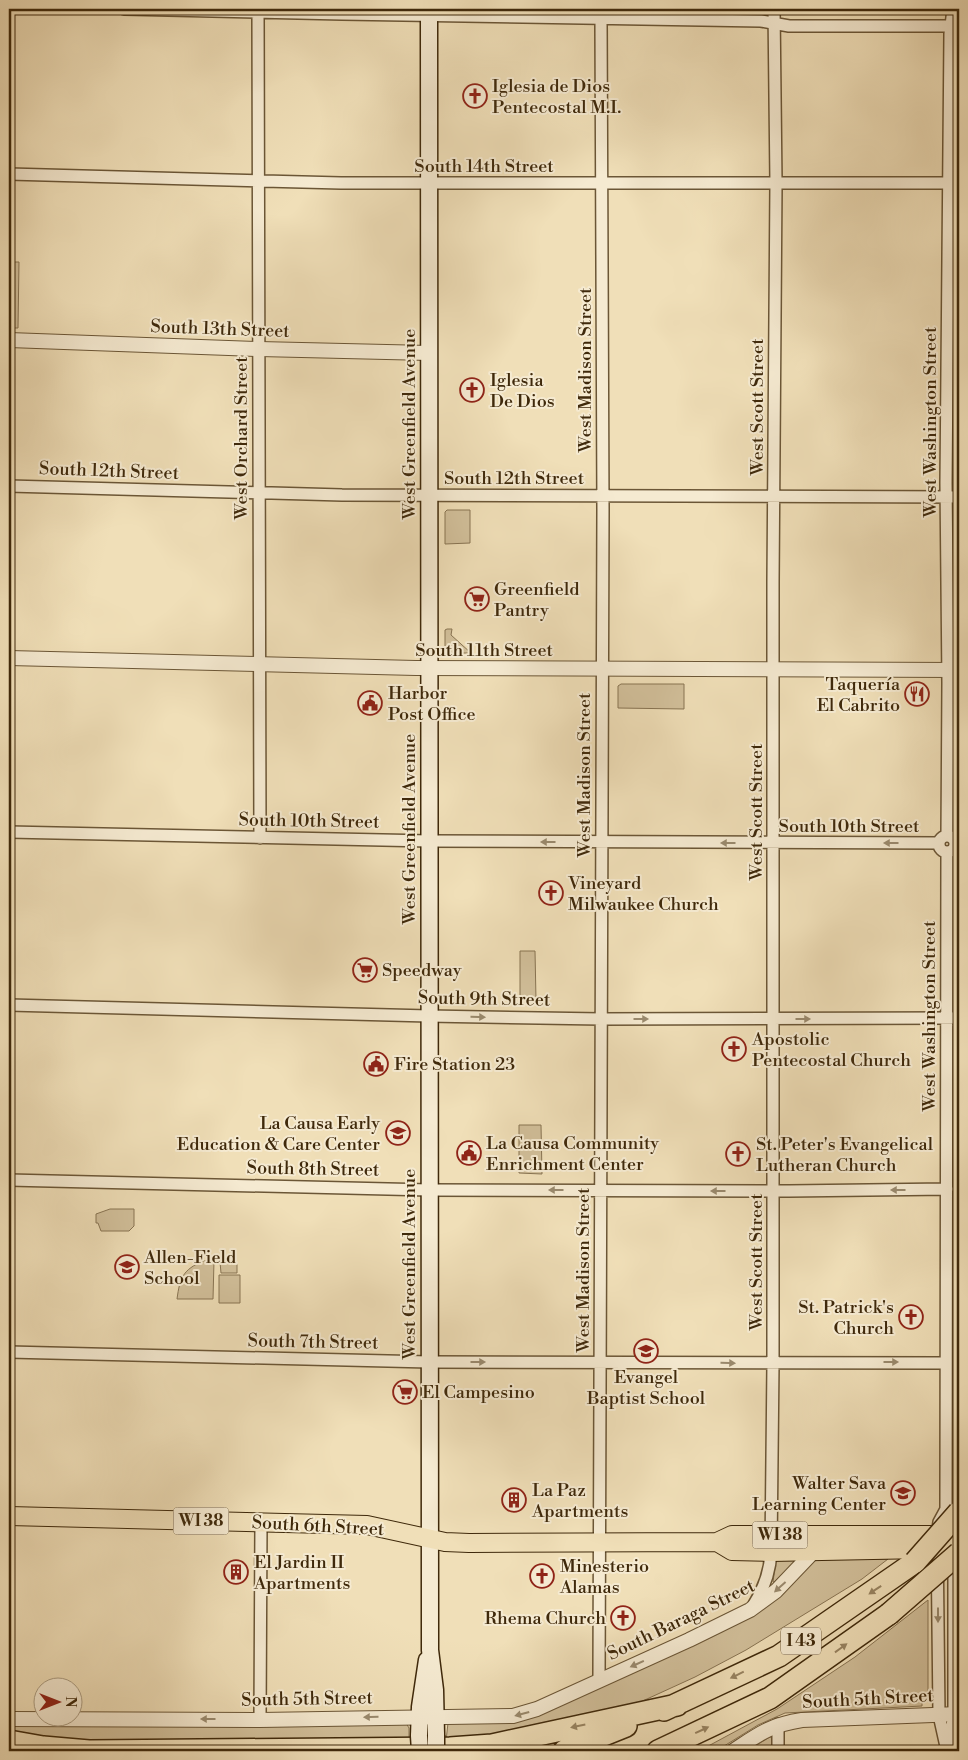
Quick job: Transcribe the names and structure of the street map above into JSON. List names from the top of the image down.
{
  "streets": {
    "highway": ["I 43"],
    "main road": ["West Greenfield Avenue", "WI 38", "South 6th Street"],
    "street": [
      "South 14th Street",
      "South 13th Street",
      "West Madison Street",
      "West Scott Street",
      "West Washington Street",
      "West Orchard Street",
      "South 12th Street",
      "South 11th Street",
      "South 10th Street",
      "South 9th Street",
      "South 8th Street",
      "South 7th Street",
      "South Baraga Street",
      "South 5th Street"
    ]
  },
  "crossings": [
    ["South 14th Street", "West Madison Street"],
    ["South 14th Street", "West Scott Street"],
    ["South 14th Street", "West Washington Street"],
    ["South 14th Street", "West Greenfield Avenue"],
    ["South 14th Street", "West Orchard Street"],
    ["South 13th Street", "West Greenfield Avenue"],
    ["South 13th Street", "West Orchard Street"],
    ["West Madison Street", "South 12th Street"],
    ["West Madison Street", "South 11th Street"],
    ["West Madison Street", "South 10th Street"],
    ["West Madison Street", "South 9th Street"],
    ["West Madison Street", "South 8th Street"],
    ["West Madison Street", "South 7th Street"],
    ["West Madison Street", "South 6th Street"],
    ["West Madison Street", "South Baraga Street"],
    ["West Madison Street", "South 5th Street"],
    ["West Scott Street", "South 12th Street"],
    ["West Scott Street", "South 11th Street"],
    ["West Scott Street", "South 10th Street"],
    ["West Scott Street", "South 9th Street"],
    ["West Scott Street", "South 8th Street"],
    ["West Scott Street", "South 7th Street"],
    ["West Scott Street", "South 6th Street"],
    ["West Scott Street", "South Baraga Street"],
    ["West Washington Street", "South 12th Street"],
    ["West Washington Street", "South 11th Street"],
    ["West Washington Street", "South 10th Street"],
    ["West Washington Street", "South 9th Street"],
    ["West Washington Street", "South 8th Street"],
    ["West Washington Street", "South 7th Street"],
    ["West Washington Street", "South 6th Street"],
    ["West Washington Street", "I 43"],
    ["West Washington Street", "South 5th Street"],
    ["West Greenfield Avenue", "South 12th Street"],
    ["West Greenfield Avenue", "South 11th Street"],
    ["West Greenfield Avenue", "South 10th Street"],
    ["West Greenfield Avenue", "South 9th Street"],
    ["West Greenfield Avenue", "South 8th Street"],
    ["West Greenfield Avenue", "South 7th Street"],
    ["West Greenfield Avenue", "South 6th Street"],
    ["West Greenfield Avenue", "South 5th Street"],
    ["West Orchard Street", "South 12th Street"],
    ["West Orchard Street", "South 11th Street"],
    ["West Orchard Street", "South 10th Street"],
    ["South 6th Street", "South Baraga Street"],
    ["South 6th Street", "I 43"],
    ["South Baraga Street", "South 5th Street"]
  ],
  "one_way": [
    "South 10th Street",
    "South 9th Street",
    "South 8th Street",
    "South 7th Street",
    "South Baraga Street",
    "South 5th Street"
  ],
  "places": {
    "church": [
      "Iglesia de Dios Pentecostal M.I.",
      "Iglesia De Dios",
      "Vineyard Milwaukee Church",
      "Apostolic Pentecostal Church",
      "St. Peter's Evangelical Lutheran Church",
      "St. Patrick's Church",
      "Minesterio Alamas",
      "Rhema Church"
    ],
    "supermarket": ["Greenfield Pantry", "Speedway", "El Campesino"],
    "restaurant": ["Taquería El Cabrito"],
    "public building": ["Harbor Post Office", "Fire Station 23", "La Causa Community Enrichment Center"],
    "school or university": [
      "La Causa Early Education & Care Center",
      "Allen-Field School",
      "Evangel Baptist School",
      "Walter Sava Learning Center"
    ],
    "building": ["La Paz Apartments", "El Jardin II Apartments"]
  },
  "north": "right"
}
